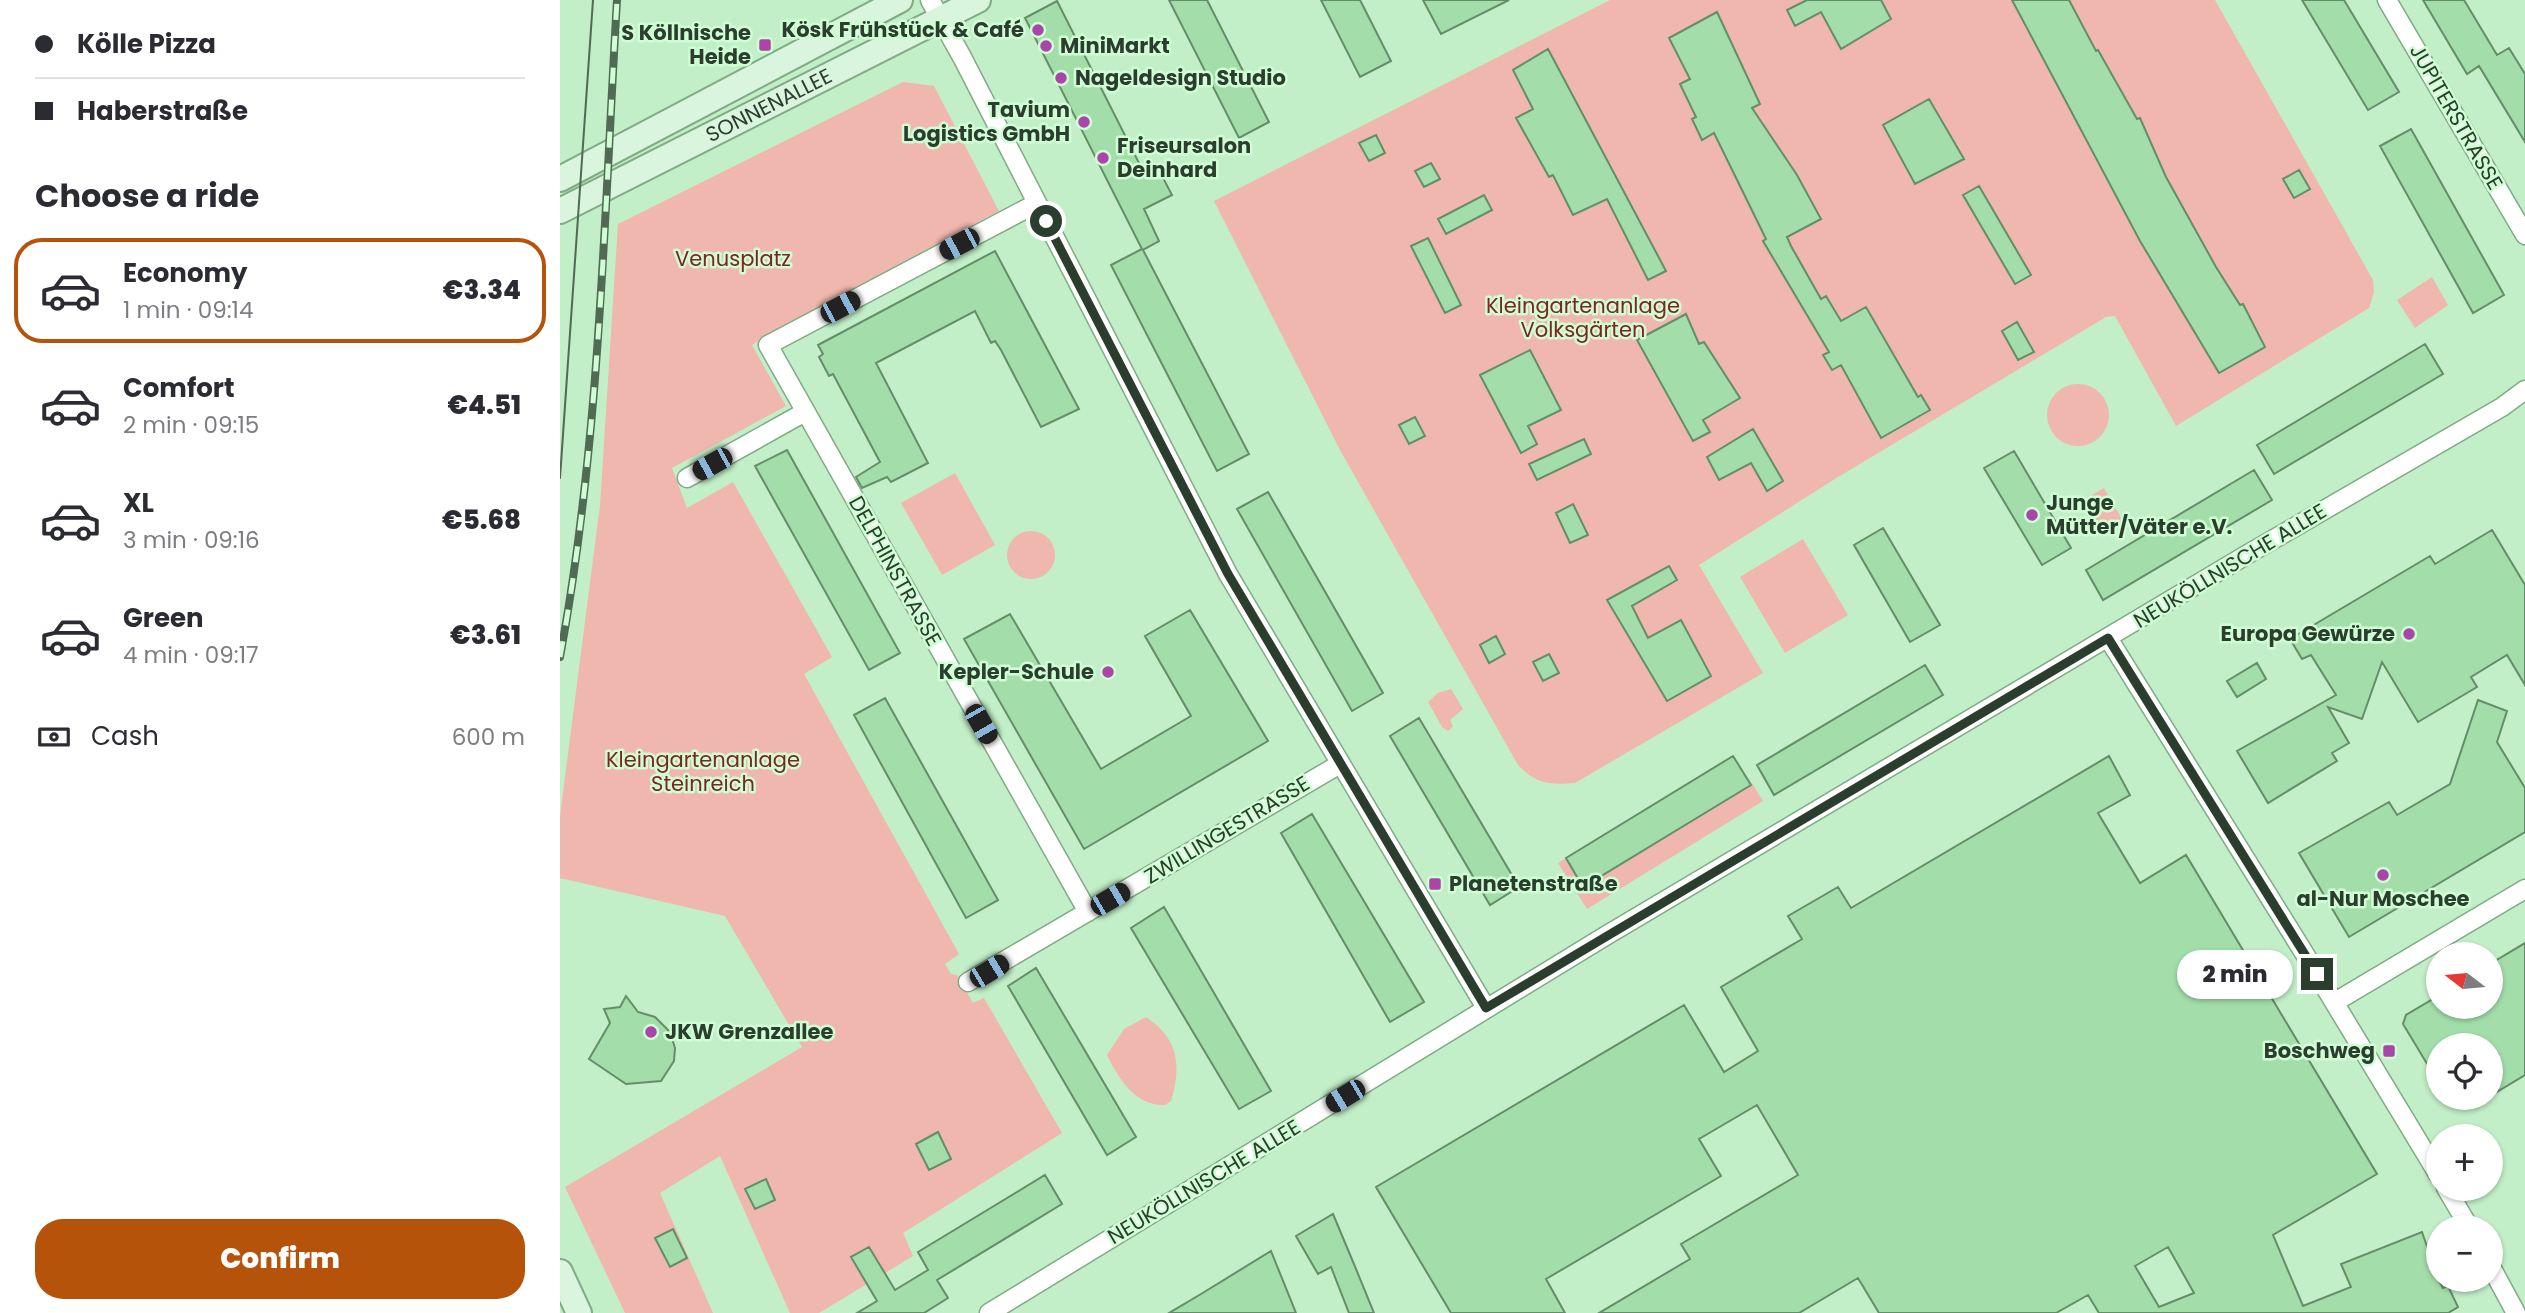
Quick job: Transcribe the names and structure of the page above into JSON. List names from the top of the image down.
{
  "streets": {
    "main road": ["SONNENALLEE"],
    "street": [
      "JUPITERSTRASSE",
      "NEUKÖLLNISCHE ALLEE",
      "DELPHINSTRASSE",
      "ZWILLINGESTRASSE"
    ]
  },
  "crossings": [
    ["DELPHINSTRASSE", "ZWILLINGESTRASSE"]
  ],
  "parks": ["Venusplatz", "Kleingartenanlage Volksgärten", "Kleingartenanlage Steinreich"],
  "places": {
    "other": [
      "Kösk Frühstück & Café",
      "MiniMarkt",
      "Nageldesign Studio",
      "Tavium Logistics GmbH",
      "Friseursalon Deinhard",
      "Junge Mütter/Väter e.V.",
      "Europa Gewürze",
      "Kepler-Schule",
      "al-Nur Moschee",
      "JKW Grenzallee"
    ],
    "transit": ["S Köllnische Heide", "Planetenstraße", "Boschweg"]
  },
  "north": "left",
  "page": {
    "banner": ["Kölle Pizza", "Haberstraße"],
    "heading": "Choose a ride",
    "list": [
      {
        "name": "Economy",
        "note": "1 min · 09:14",
        "value": "€3.34"
      },
      {
        "name": "Comfort",
        "note": "2 min · 09:15",
        "value": "€4.51"
      },
      {
        "name": "XL",
        "note": "3 min · 09:16",
        "value": "€5.68"
      },
      {
        "name": "Green",
        "note": "4 min · 09:17",
        "value": "€3.61"
      }
    ],
    "pay": ["Cash", "600 m"],
    "map_buttons": ["+", "−"],
    "bubble": "2 min",
    "buttons": "Confirm"
  }
}
